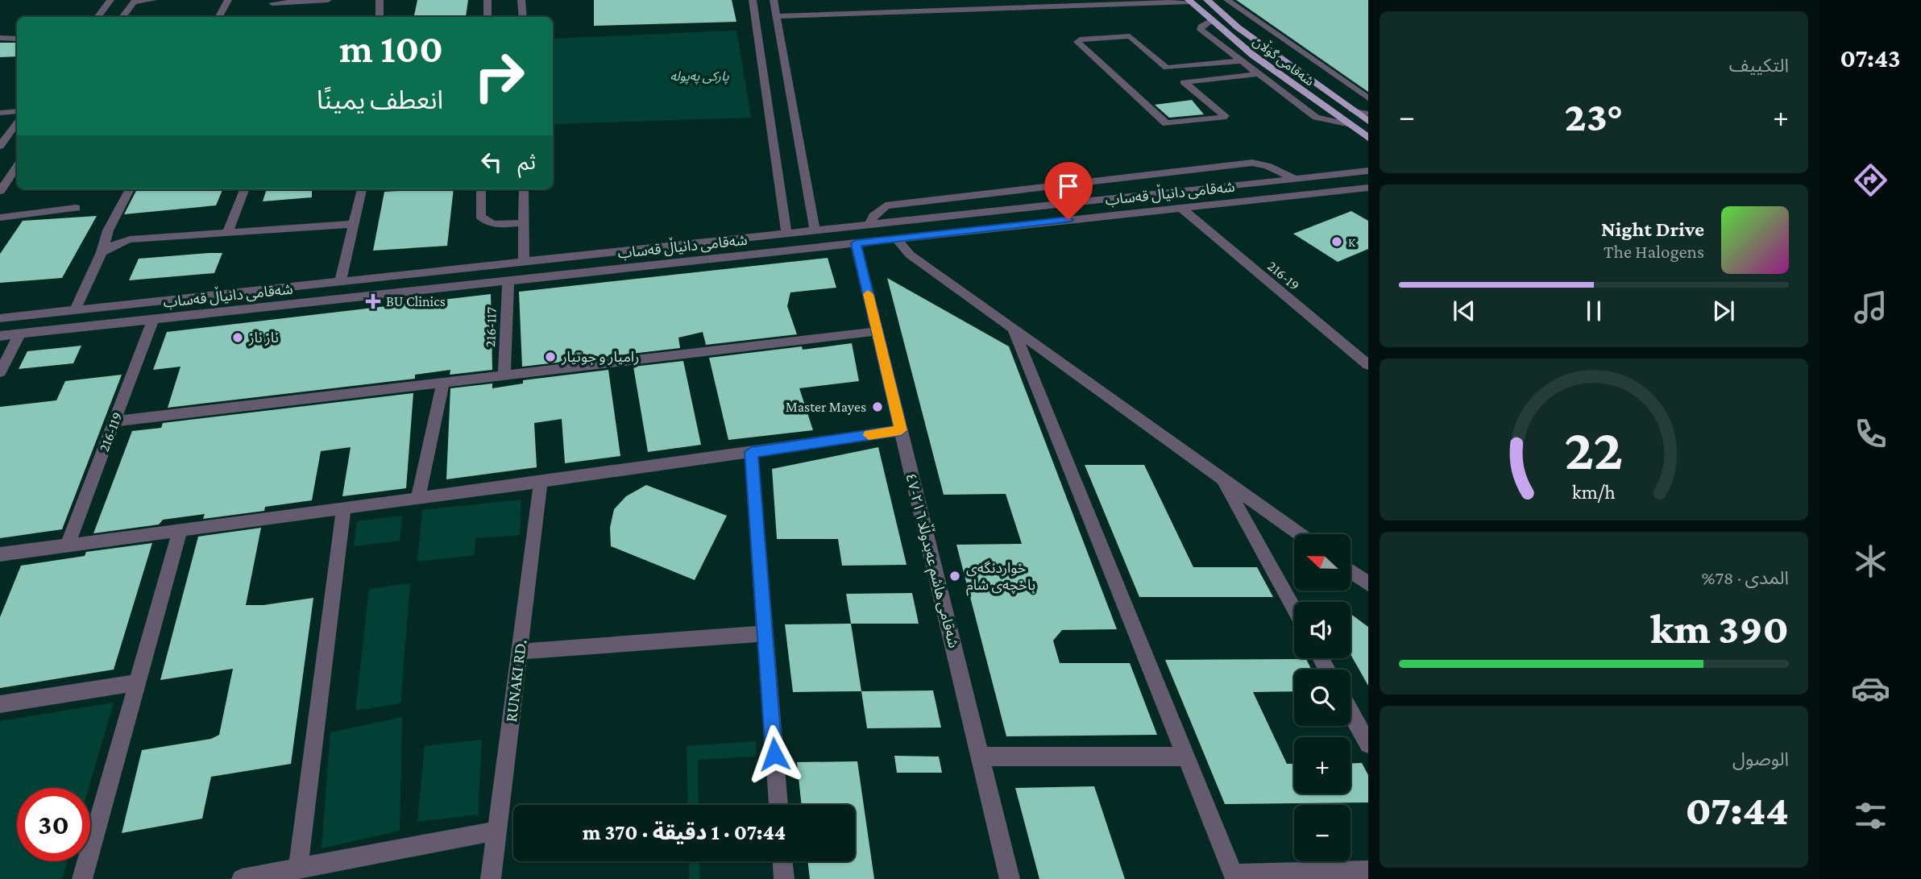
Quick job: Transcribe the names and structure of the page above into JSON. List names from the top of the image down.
{
  "streets": {
    "main road": ["شەقامی گوڵان"],
    "street": [
      "شەقامی دانیاڵ قەساب",
      "216-19",
      "216-117",
      "216-119",
      "شەقامی هاشم عەبدوڵڵا ٢١٦-٤٧",
      "RUNAKI RD."
    ]
  },
  "crossings": [
    ["شەقامی دانیاڵ قەساب", "216-19"],
    ["شەقامی دانیاڵ قەساب", "216-117"],
    ["شەقامی دانیاڵ قەساب", "216-119"],
    ["شەقامی دانیاڵ قەساب", "شەقامی هاشم عەبدوڵڵا ٢١٦-٤٧"]
  ],
  "parks": ["پارکی پەپولە"],
  "places": {
    "other": [
      "K",
      "ناز ناز",
      "رامیار و جوتیار",
      "Master Mayes",
      "خواردنگەی باخچەی شام"
    ],
    "health": ["BU Clinics"]
  },
  "north": "left",
  "page": {
    "tabs": "07:43",
    "tile": [
      "التكييف",
      ["المدى · 78%", "390 km"],
      ["الوصول", "07:44"]
    ],
    "turn": ["100 m", "انعطف يمينًا"],
    "heat": ["−", "23°", "+"],
    "then": "ثم",
    "song": ["Night Drive", "The Halogens"],
    "map_buttons": ["+", "−"],
    "limit": "30",
    "trip": "07:44 · 1 دقيقة · 370 m",
    "gauge": ["22", "km/h"]
  }
}
